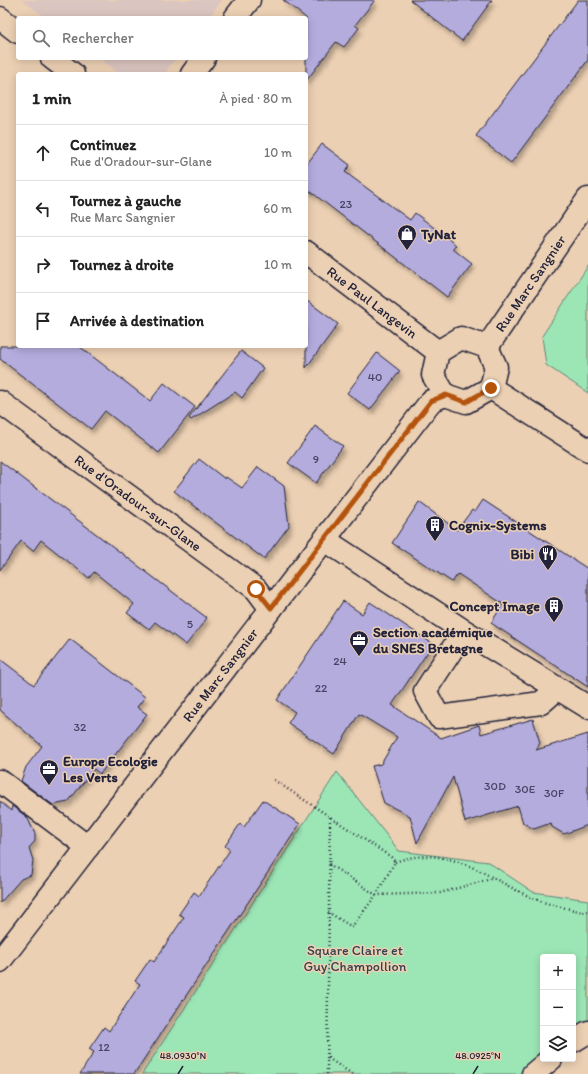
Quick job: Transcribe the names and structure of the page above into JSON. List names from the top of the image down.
{
  "streets": {
    "street": ["Rue Marc Sangnier", "Rue Paul Langevin", "Rue d'Oradour-sur-Glane"]
  },
  "crossings": [
    ["Rue Marc Sangnier", "Rue Paul Langevin"],
    ["Rue Marc Sangnier", "Rue d'Oradour-sur-Glane"]
  ],
  "parks": ["Square Claire et Guy Champollion"],
  "places": {
    "shop": ["TyNat"],
    "building": ["Cognix-Systems", "Concept Image"],
    "restaurant": ["Bibi"],
    "office": ["Section académique du SNES Bretagne", "Europe Ecologie Les Verts"]
  },
  "house_numbers": [
    "23",
    "40",
    "9",
    "5",
    "24",
    "22",
    "32",
    "30D",
    "30E",
    "30F",
    "12"
  ],
  "page": {
    "search": "Rechercher",
    "heading": ["1 min", "À pied · 80 m"],
    "list": [
      ["Continuez", "Rue d'Oradour-sur-Glane", "10 m"],
      ["Tournez à gauche", "Rue Marc Sangnier", "60 m"],
      ["Tournez à droite", "10 m"],
      "Arrivée à destination"
    ],
    "map_buttons": ["+", "−"]
  },
  "coordinates": ["48.0930°N", "48.0925°N"]
}
